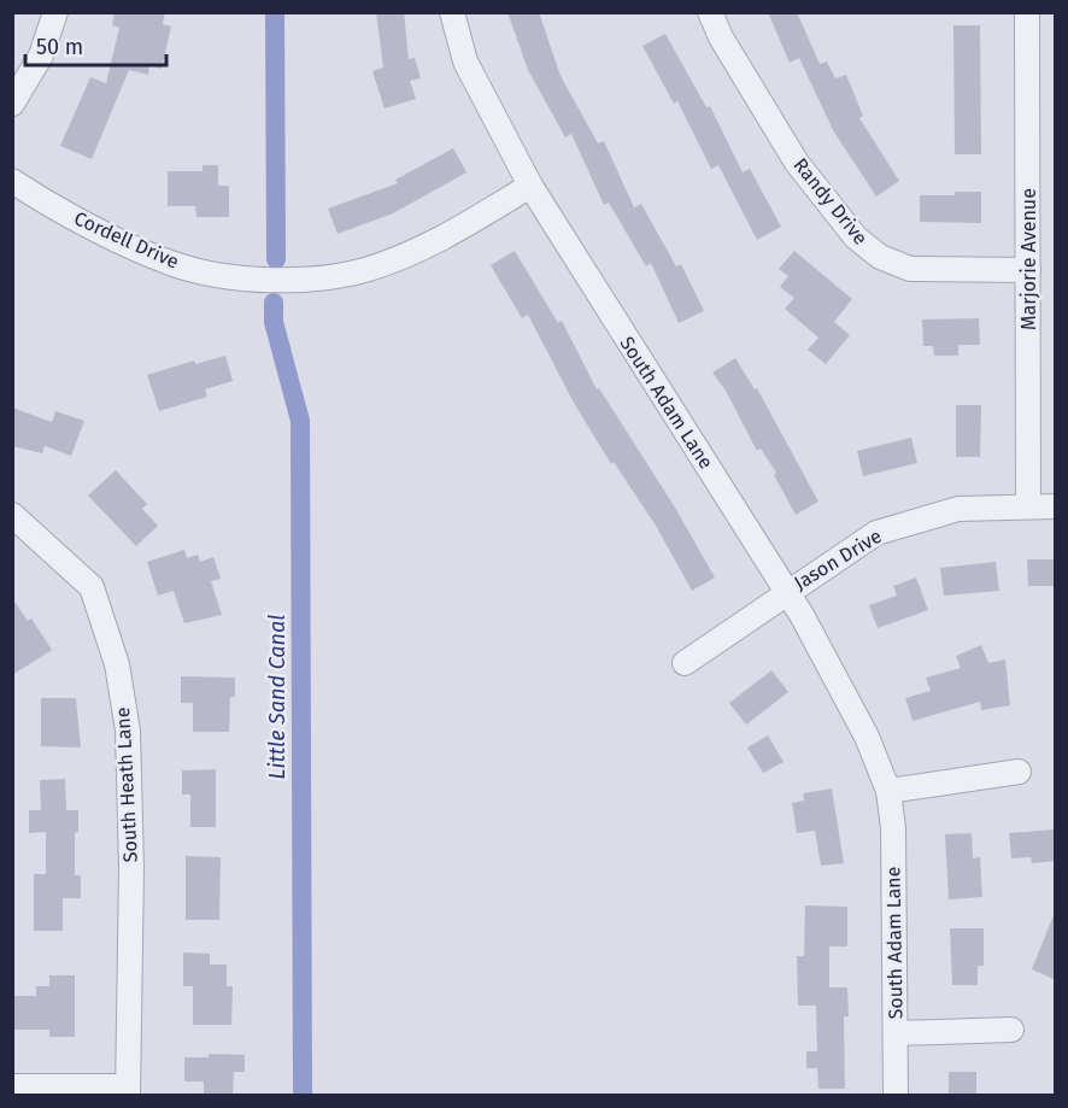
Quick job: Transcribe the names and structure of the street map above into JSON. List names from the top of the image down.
{
  "streets": {
    "street": [
      "Randy Drive",
      "Cordell Drive",
      "Marjorie Avenue",
      "South Adam Lane",
      "Jason Drive",
      "South Heath Lane"
    ]
  },
  "crossings": [
    ["Randy Drive", "Marjorie Avenue"],
    ["Cordell Drive", "South Adam Lane"],
    ["Marjorie Avenue", "Jason Drive"],
    ["South Adam Lane", "Jason Drive"]
  ],
  "water": ["Little Sand Canal"],
  "scale_bar": "50 m"
}
